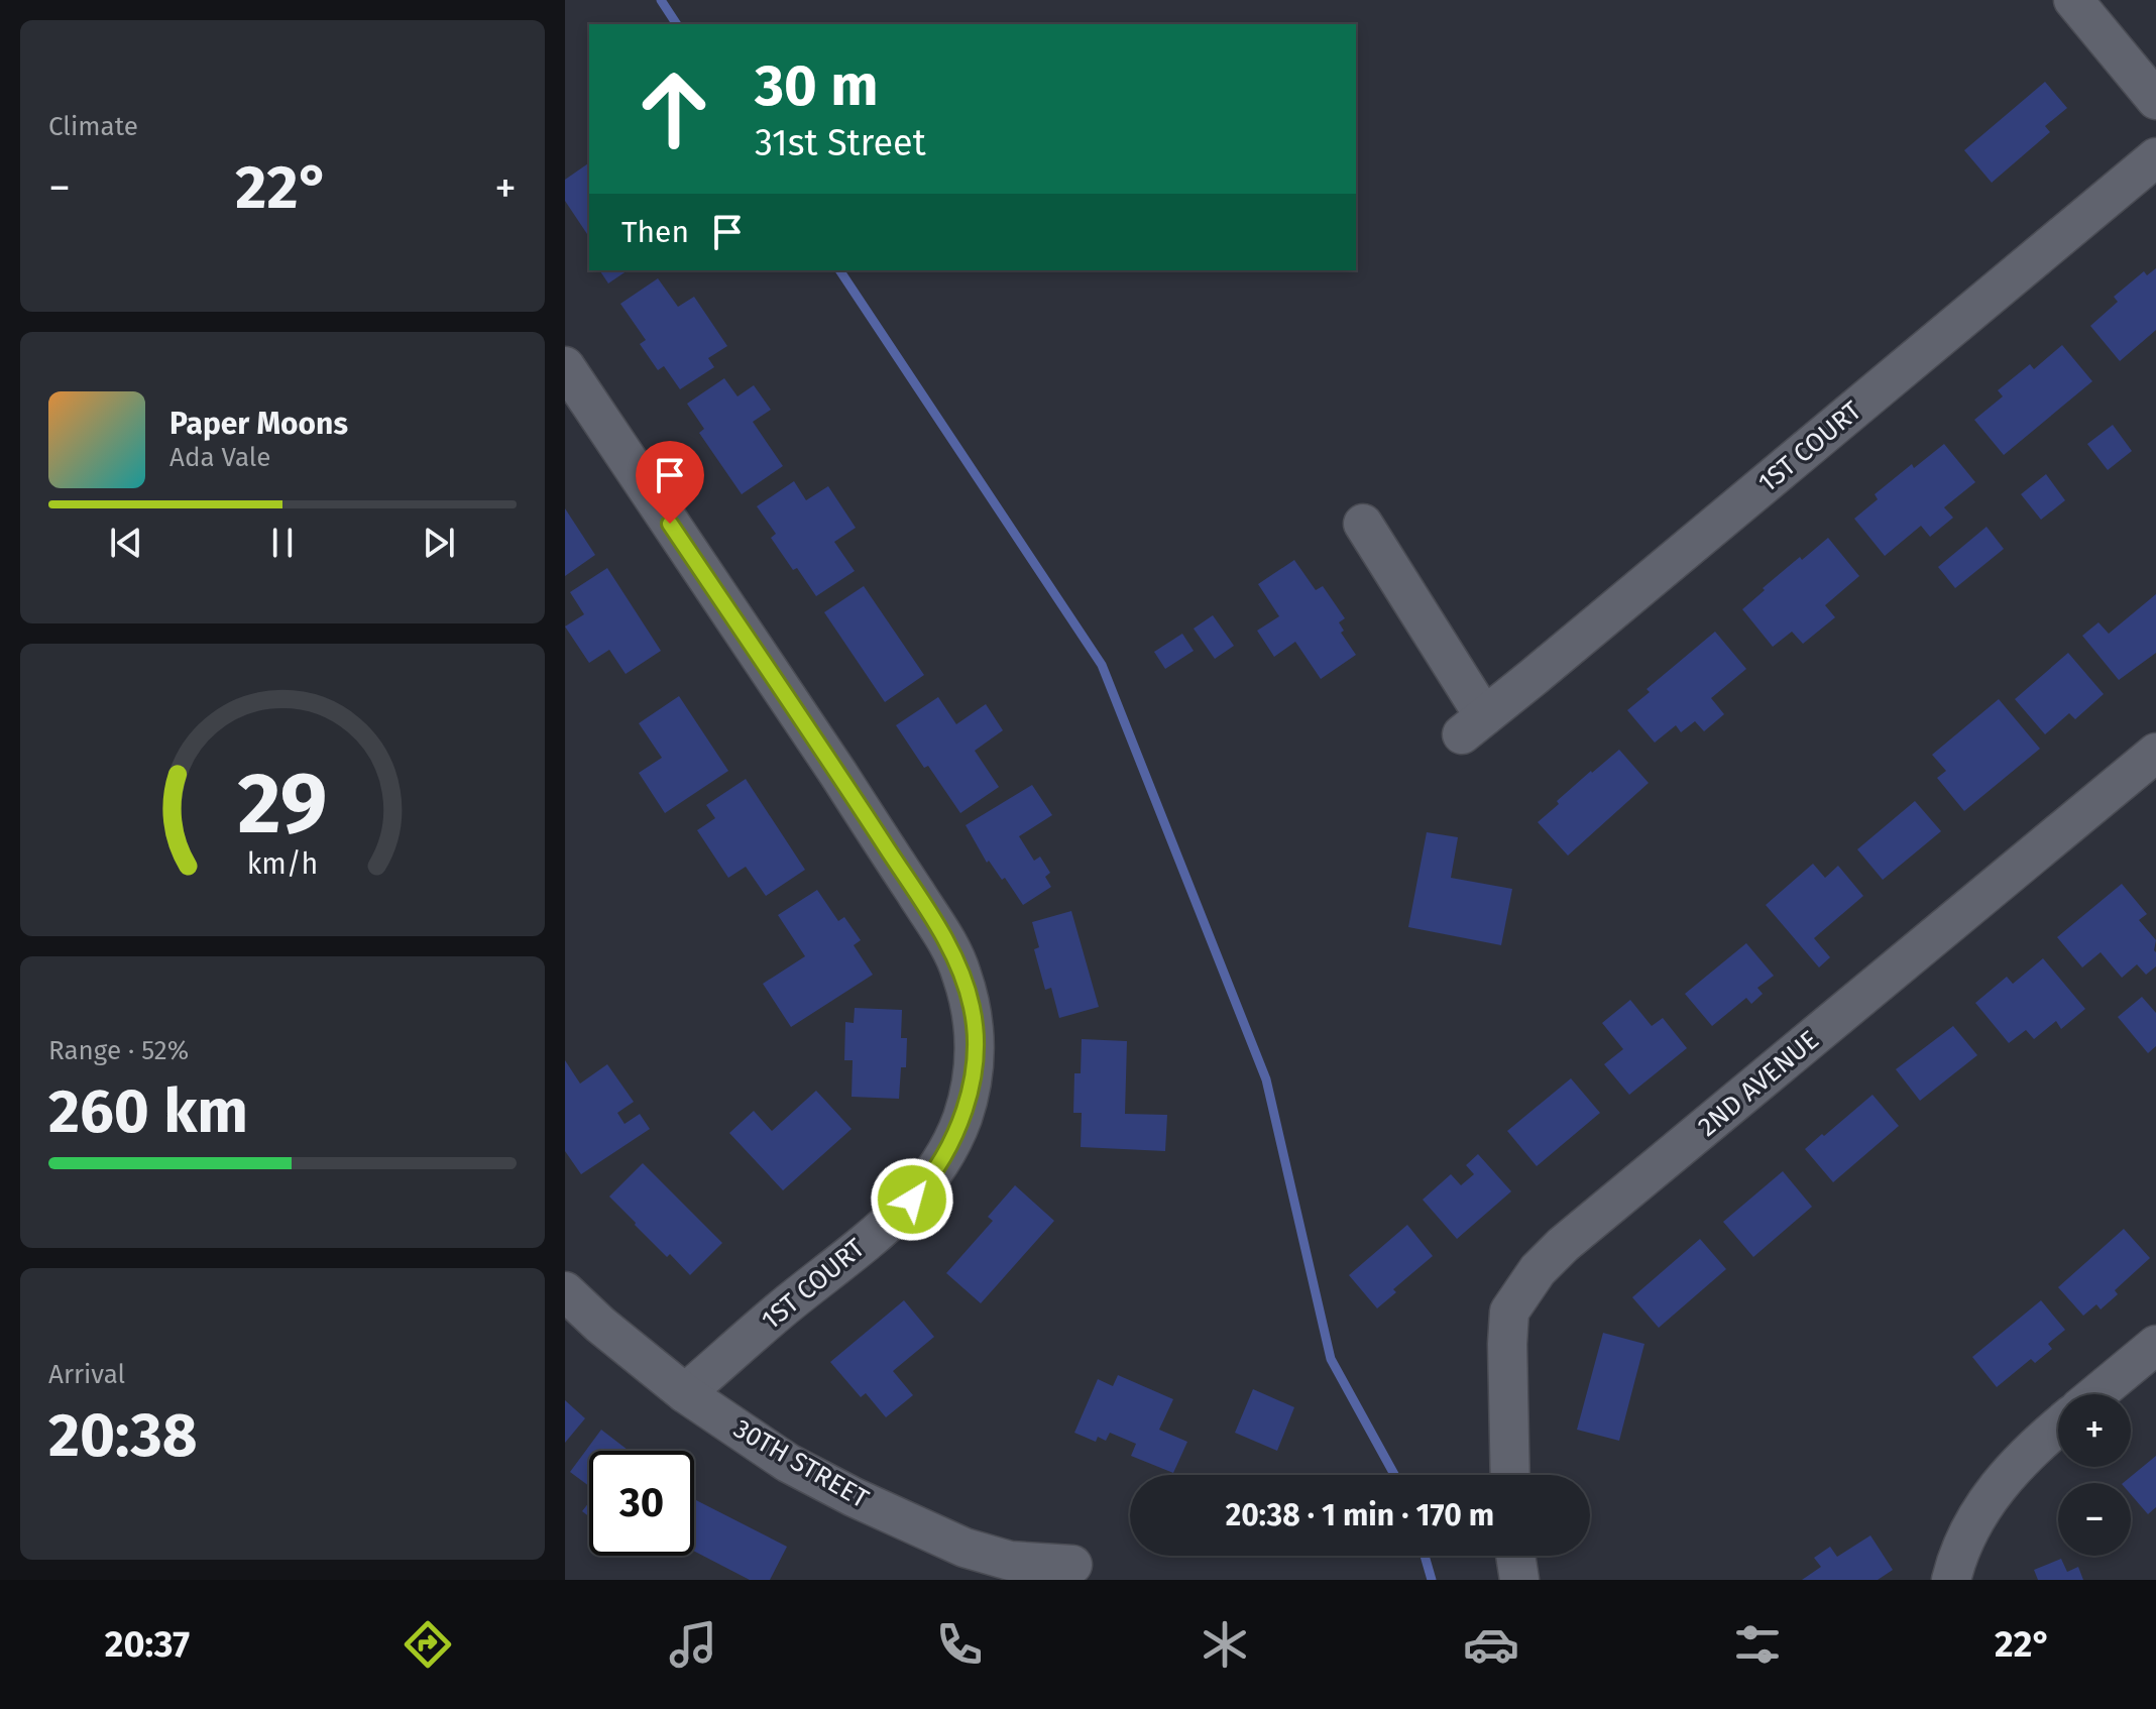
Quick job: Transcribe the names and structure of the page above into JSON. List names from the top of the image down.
{
  "streets": {
    "street": ["1ST COURT", "2ND AVENUE", "30TH STREET"]
  },
  "crossings": [
    ["1ST COURT", "30TH STREET"]
  ],
  "page": {
    "tile": [
      "Climate",
      ["Range · 52%", "260 km"],
      ["Arrival", "20:38"]
    ],
    "turn": ["30 m", "31st Street"],
    "heat": ["−", "22°", "+"],
    "then": "Then",
    "song": ["Paper Moons", "Ada Vale"],
    "map_buttons": ["+", "−"],
    "limit": "30",
    "trip": "20:38 · 1 min · 170 m",
    "tabs": ["20:37", "22°"],
    "gauge": ["29", "km/h"]
  }
}
